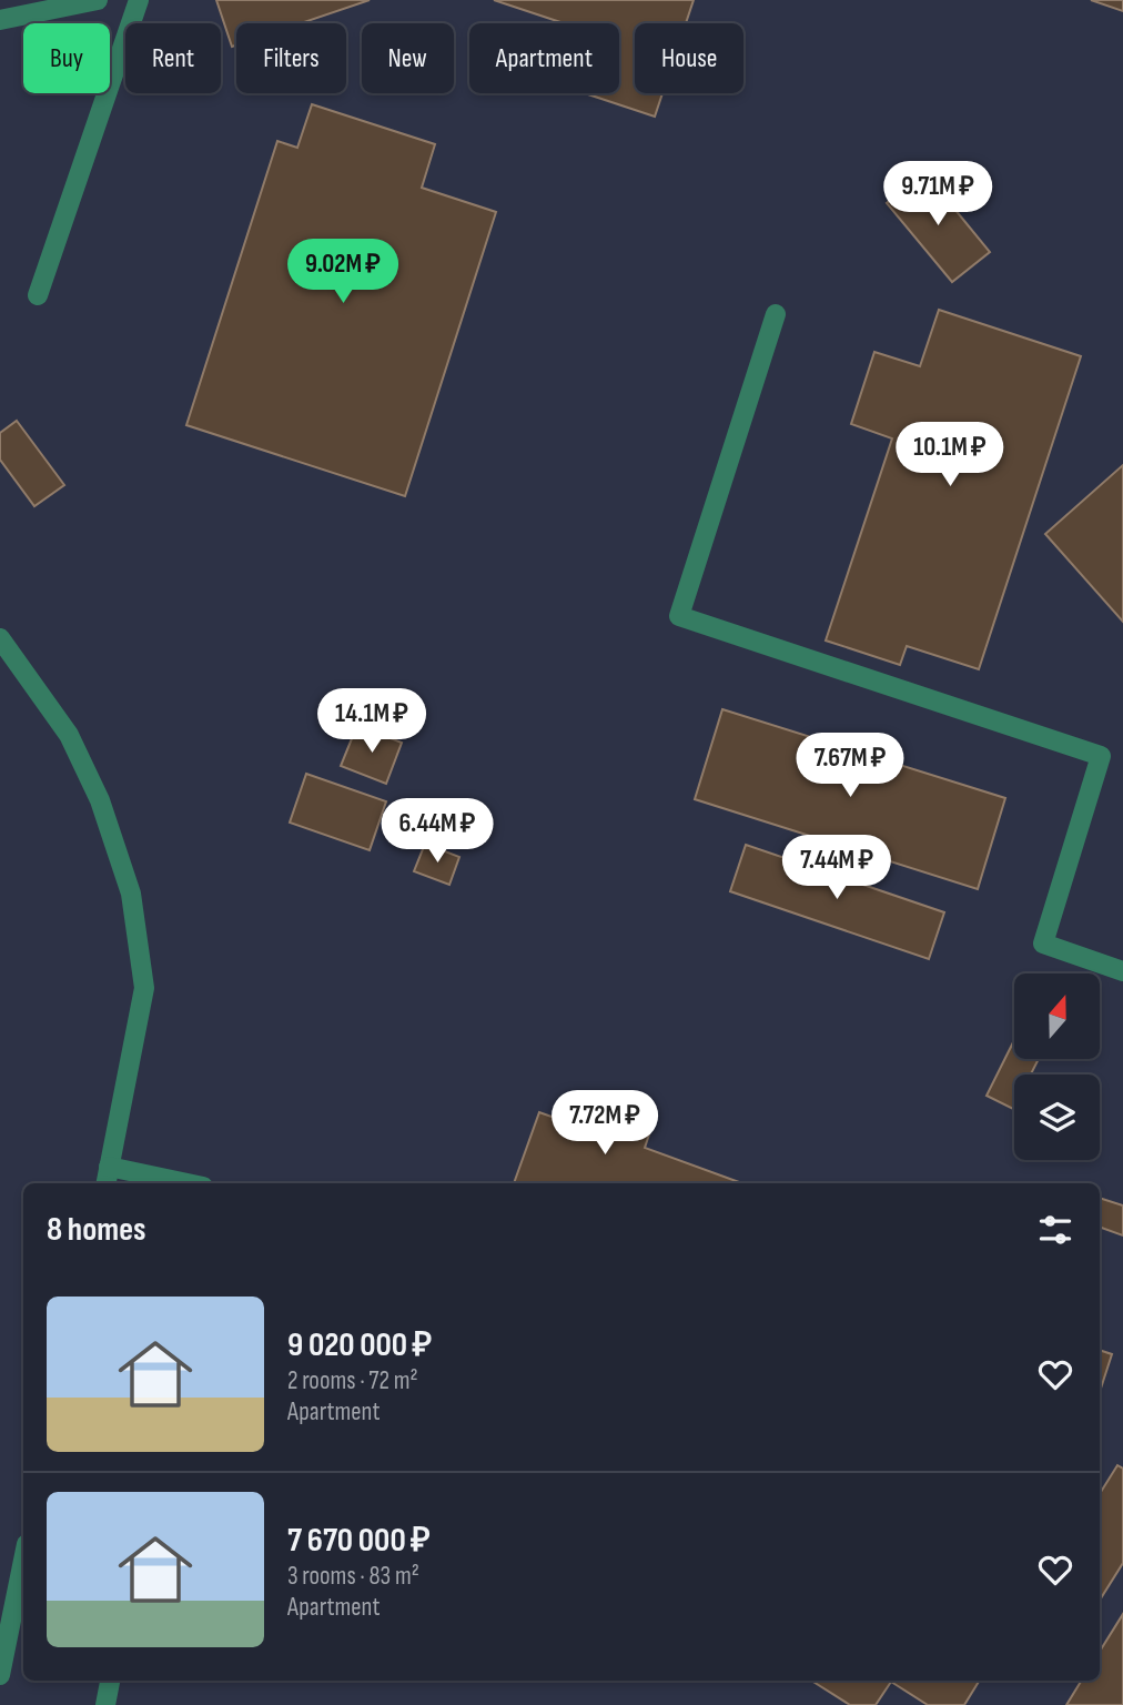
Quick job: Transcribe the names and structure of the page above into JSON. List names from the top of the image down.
{
  "north": "top",
  "page": {
    "chip": [
      "Buy",
      "Rent",
      "Filters",
      "New",
      "Apartment",
      "House"
    ],
    "price": [
      "9.71M ₽",
      "9.02M ₽",
      "10.1M ₽",
      "14.1M ₽",
      "7.67M ₽",
      "6.44M ₽",
      "7.44M ₽",
      "7.72M ₽"
    ],
    "heading": "8 homes",
    "list": [
      {
        "name": "9 020 000 ₽",
        "note": "2 rooms · 72 m² · Apartment"
      },
      {
        "name": "7 670 000 ₽",
        "note": "3 rooms · 83 m² · Apartment"
      }
    ]
  }
}
